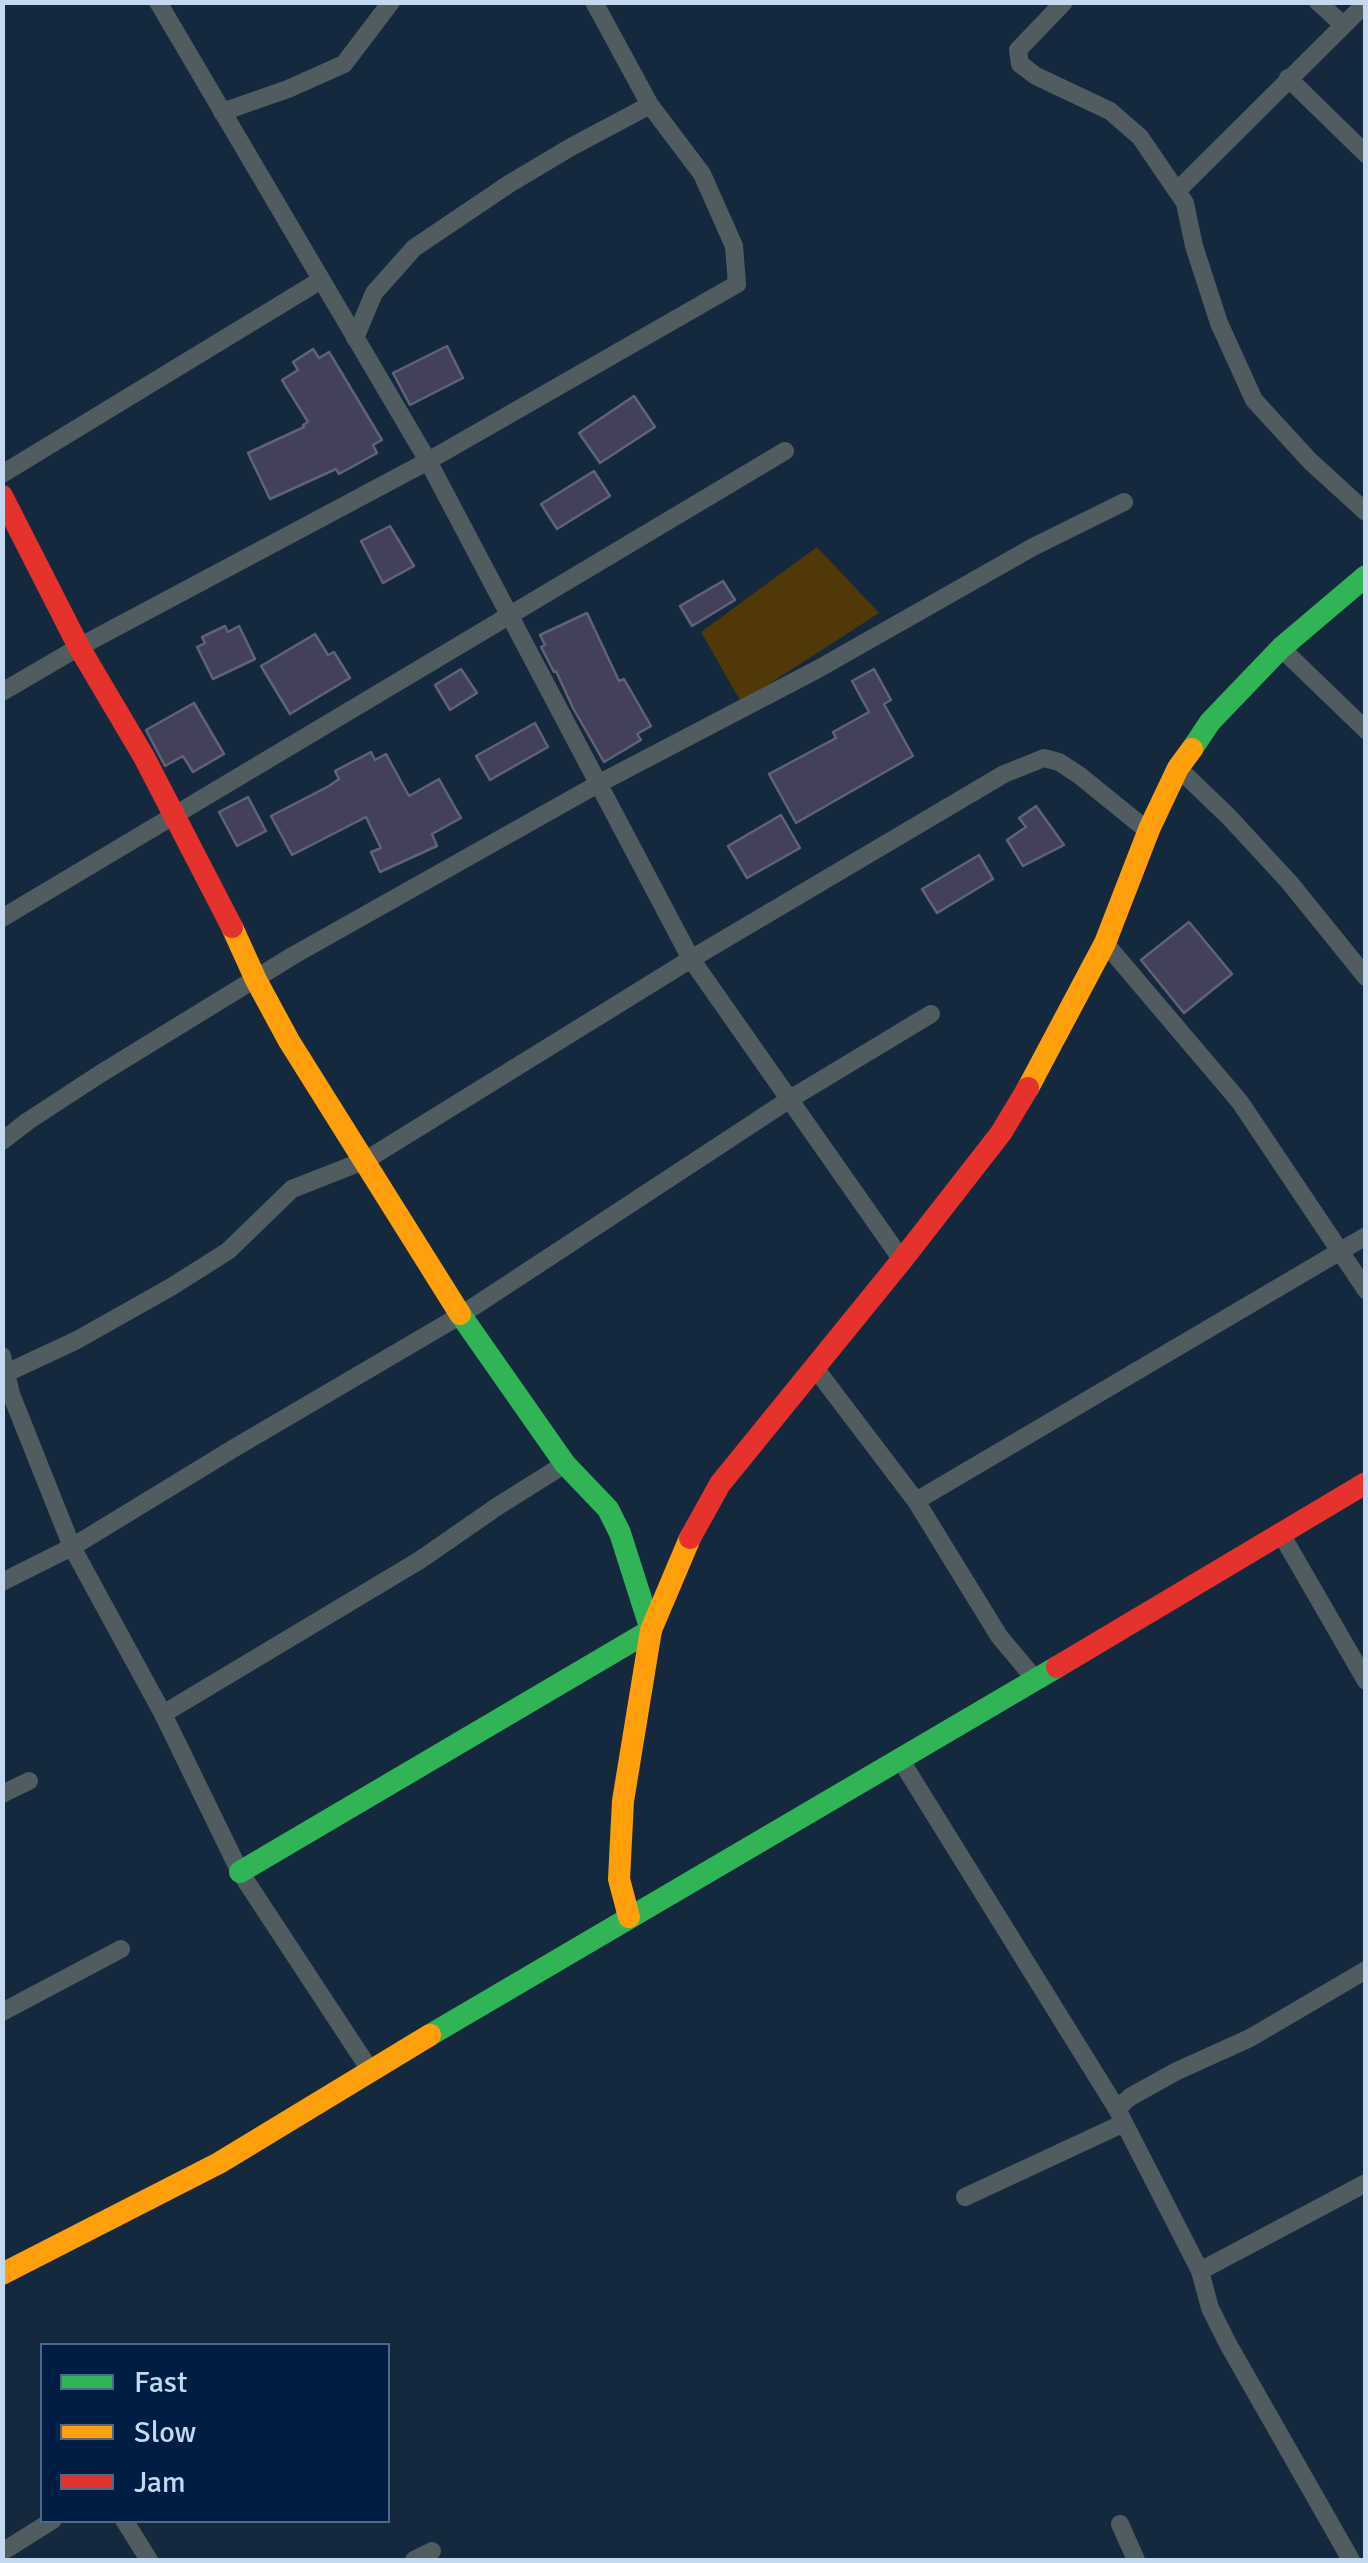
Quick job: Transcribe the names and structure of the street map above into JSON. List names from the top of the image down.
{
  "legend": ["Fast", "Slow", "Jam"]
}
